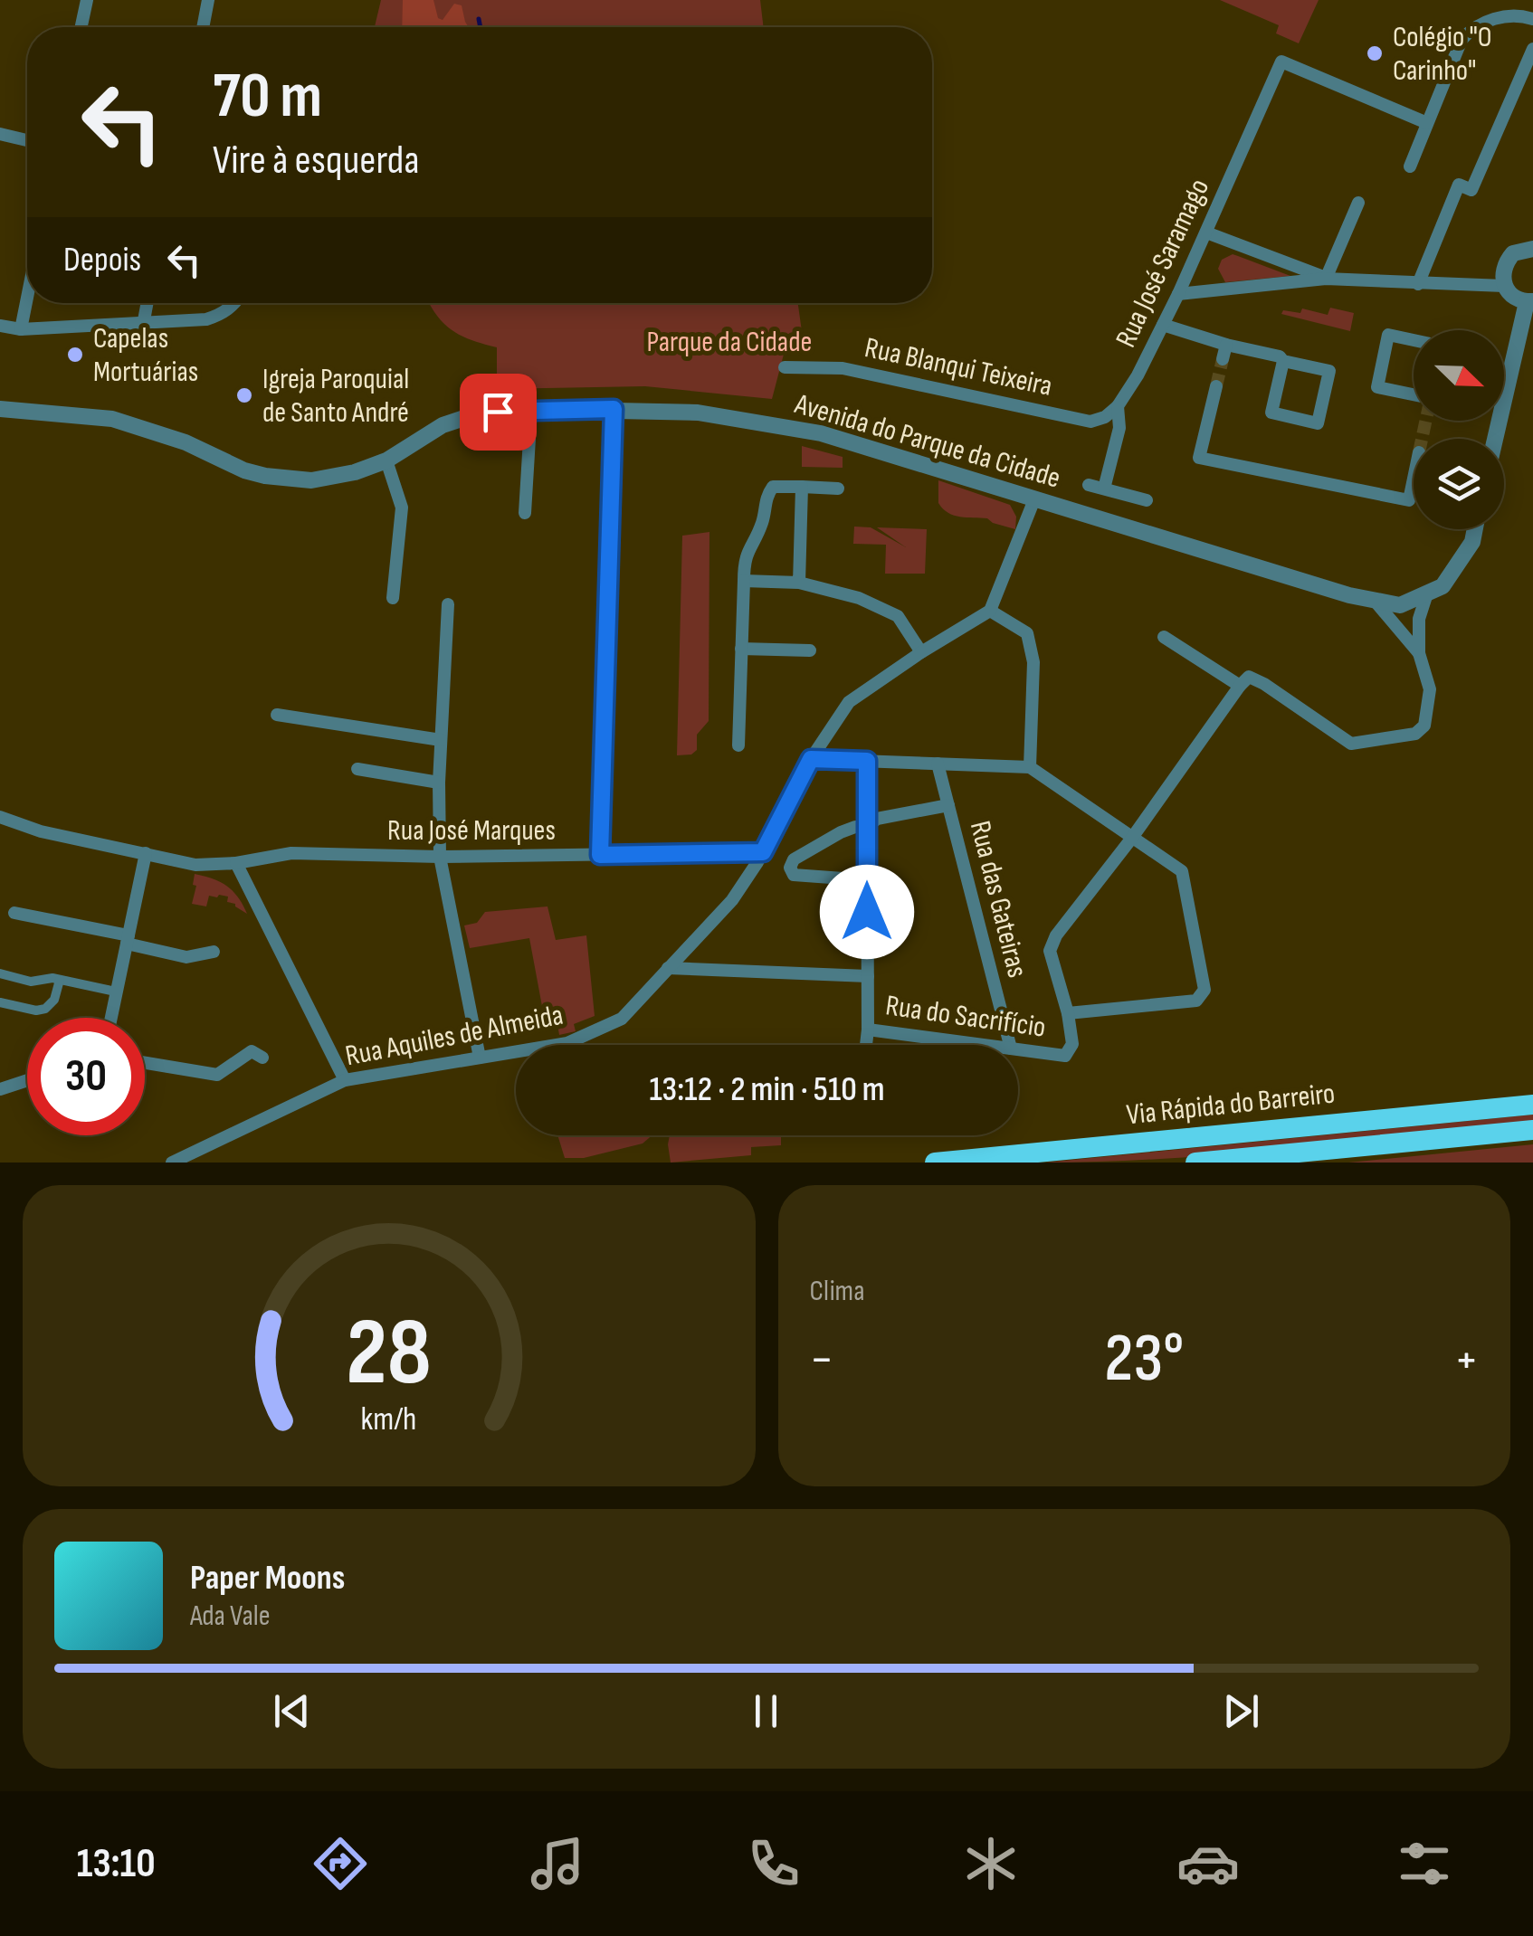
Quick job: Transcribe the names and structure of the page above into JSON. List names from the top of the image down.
{
  "streets": {
    "highway": ["Via Rápida do Barreiro"],
    "street": [
      "Rua José Saramago",
      "Rua Blanqui Teixeira",
      "Avenida do Parque da Cidade",
      "Rua José Marques",
      "Rua das Gateiras",
      "Rua do Sacrifício",
      "Rua Aquiles de Almeida"
    ]
  },
  "crossings": [
    ["Rua José Saramago", "Rua Blanqui Teixeira"],
    ["Rua José Marques", "Rua Aquiles de Almeida"]
  ],
  "parks": ["Parque da Cidade"],
  "places": ["Colégio \"O Carinho\"", "Capelas Mortuárias", "Igreja Paroquial de Santo André"],
  "north": "bottom right",
  "page": {
    "turn": ["70 m", "Vire à esquerda"],
    "then": "Depois",
    "limit": "30",
    "trip": "13:12 · 2 min · 510 m",
    "tile": "Clima",
    "heat": ["−", "23°", "+"],
    "song": ["Paper Moons", "Ada Vale"],
    "tabs": "13:10",
    "gauge": ["28", "km/h"]
  }
}
